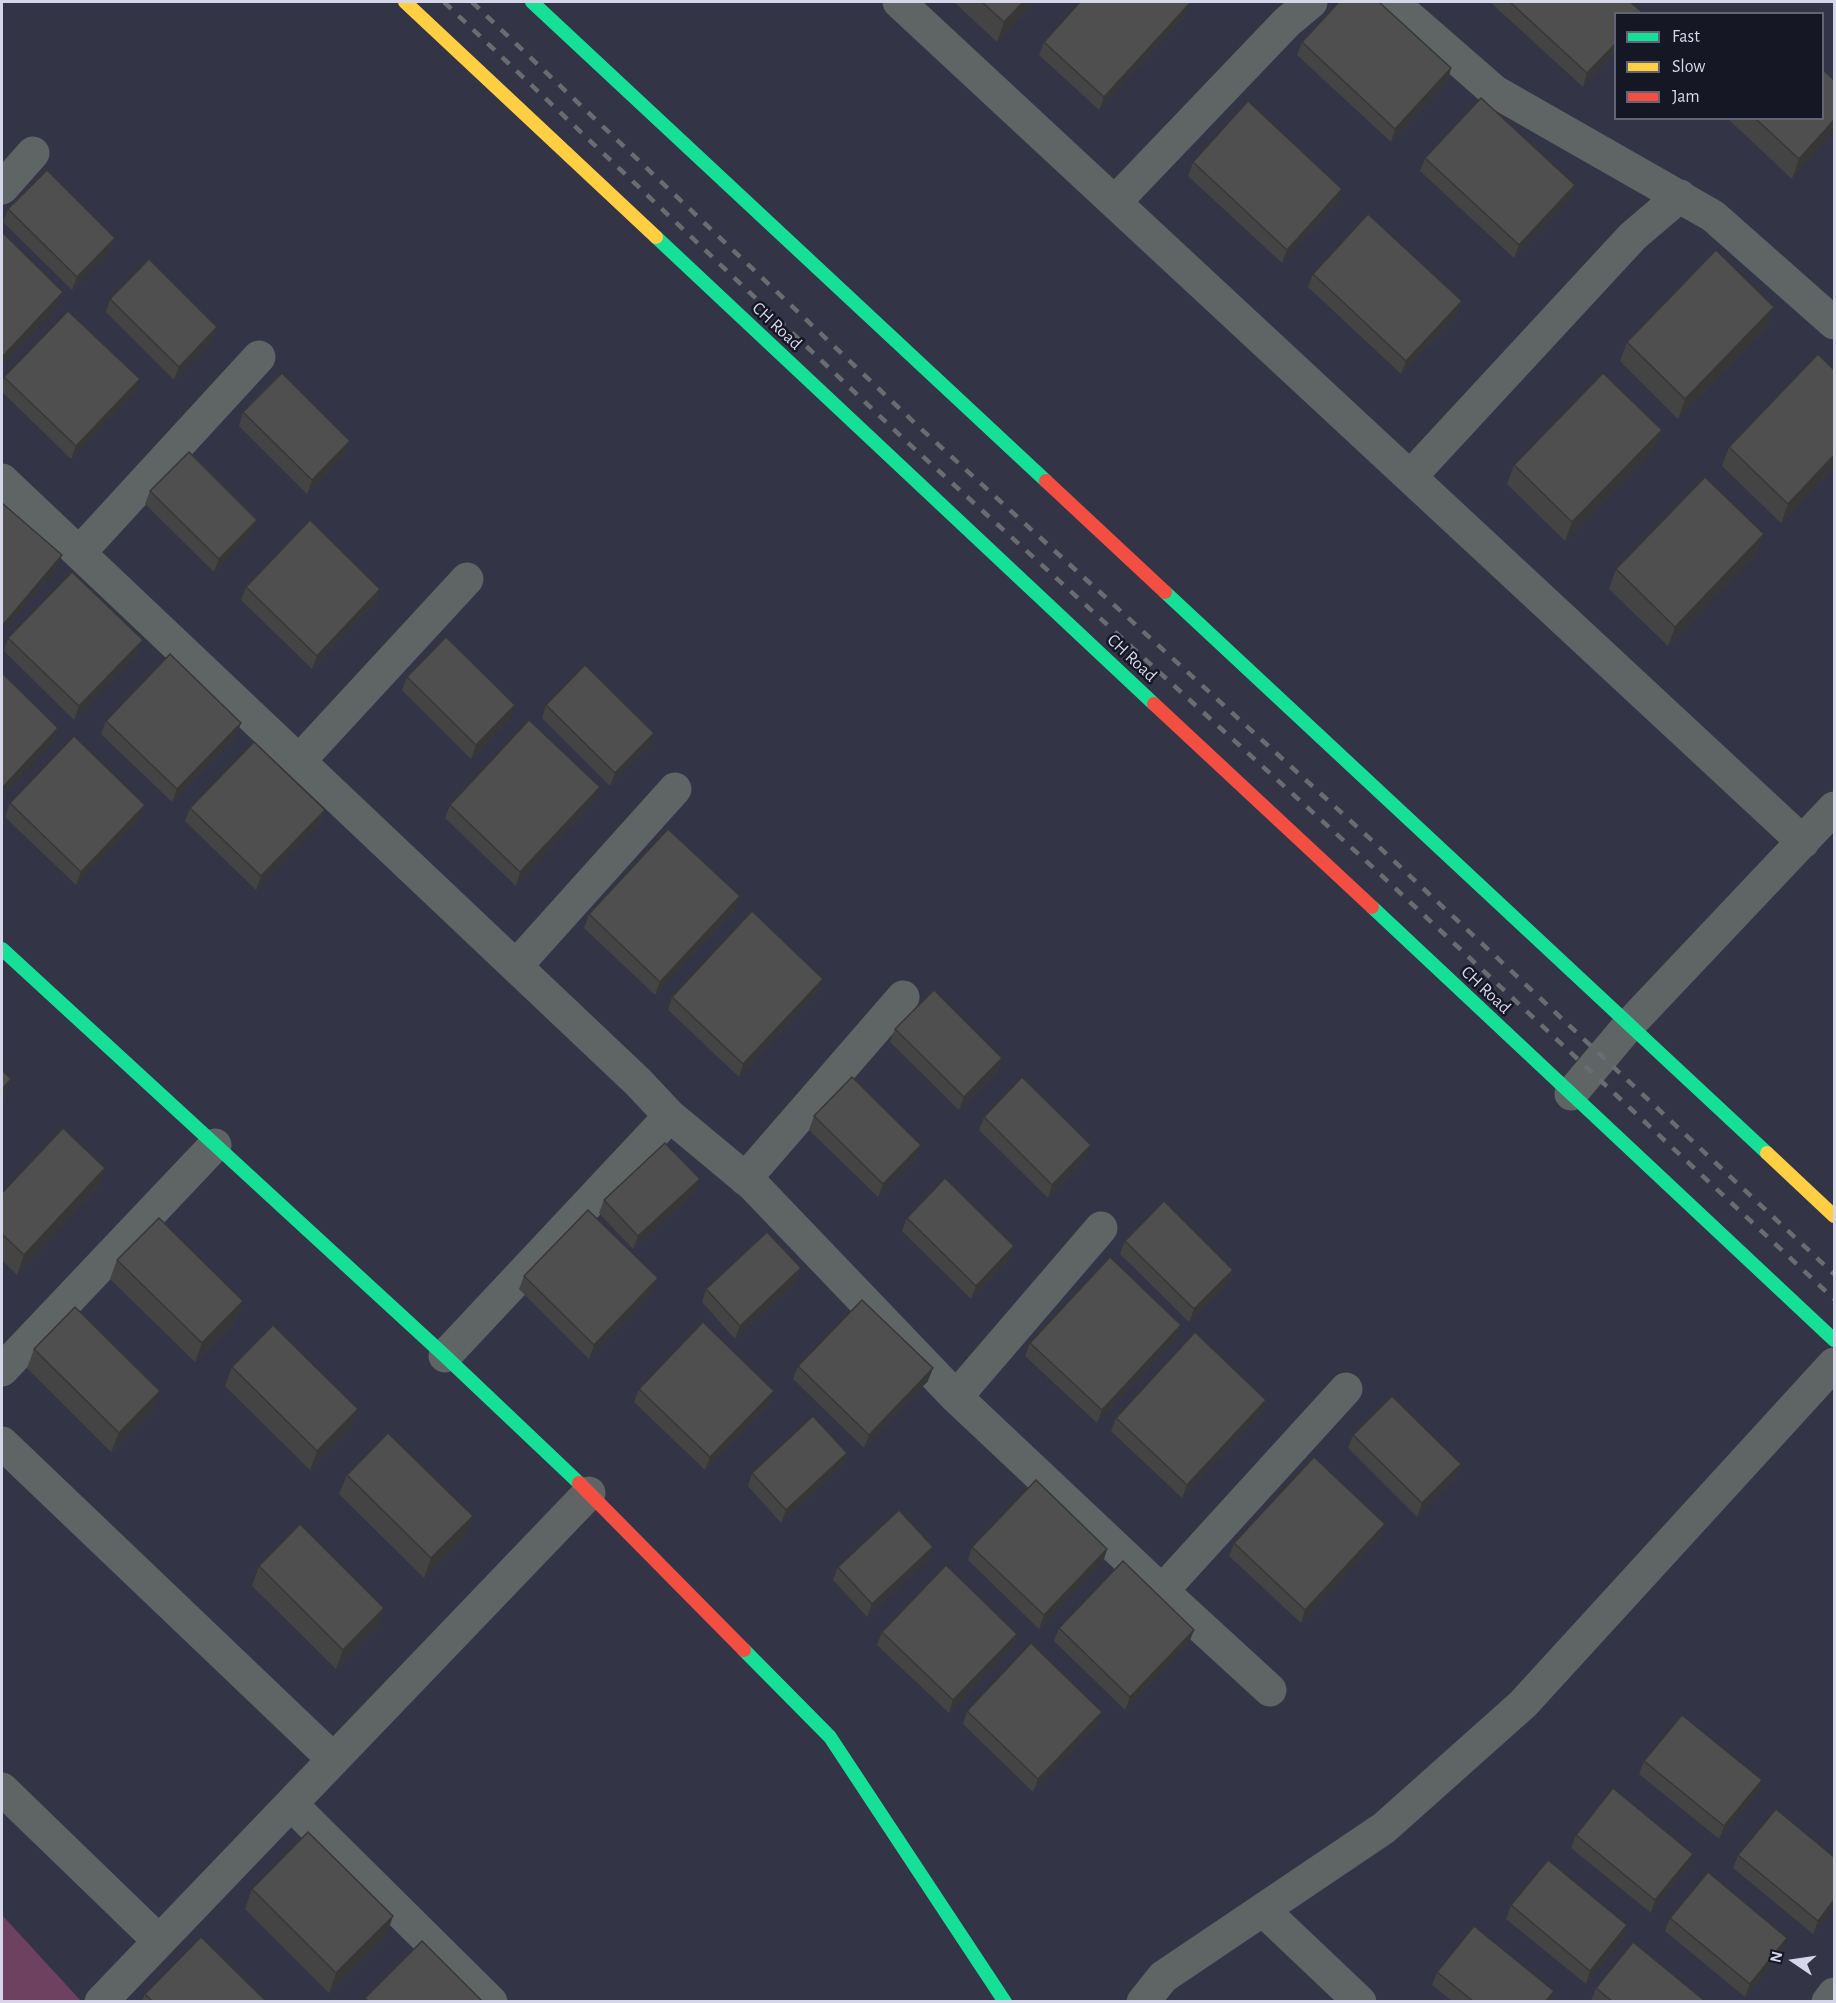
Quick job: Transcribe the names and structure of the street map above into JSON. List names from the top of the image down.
{
  "streets": {
    "street": ["CH Road"]
  },
  "legend": ["Fast", "Slow", "Jam"],
  "north": "left"
}
